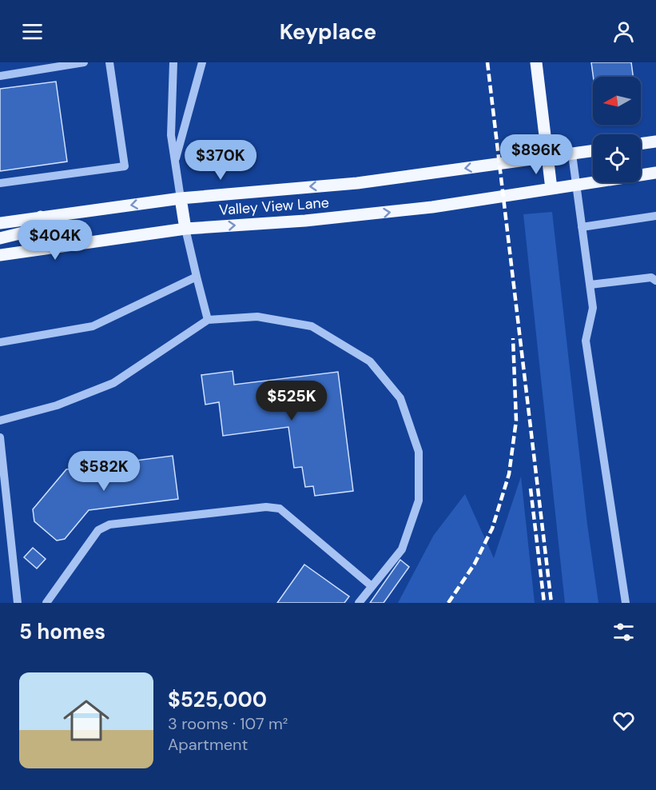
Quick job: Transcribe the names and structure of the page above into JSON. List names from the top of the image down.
{
  "streets": {
    "main road": ["Valley View Lane"]
  },
  "north": "left",
  "page": {
    "header": "Keyplace",
    "price": [
      "$896K",
      "$370K",
      "$404K",
      "$525K",
      "$582K"
    ],
    "heading": "5 homes",
    "list": [
      {
        "name": "$525,000",
        "note": "3 rooms · 107 m² · Apartment"
      }
    ]
  }
}
